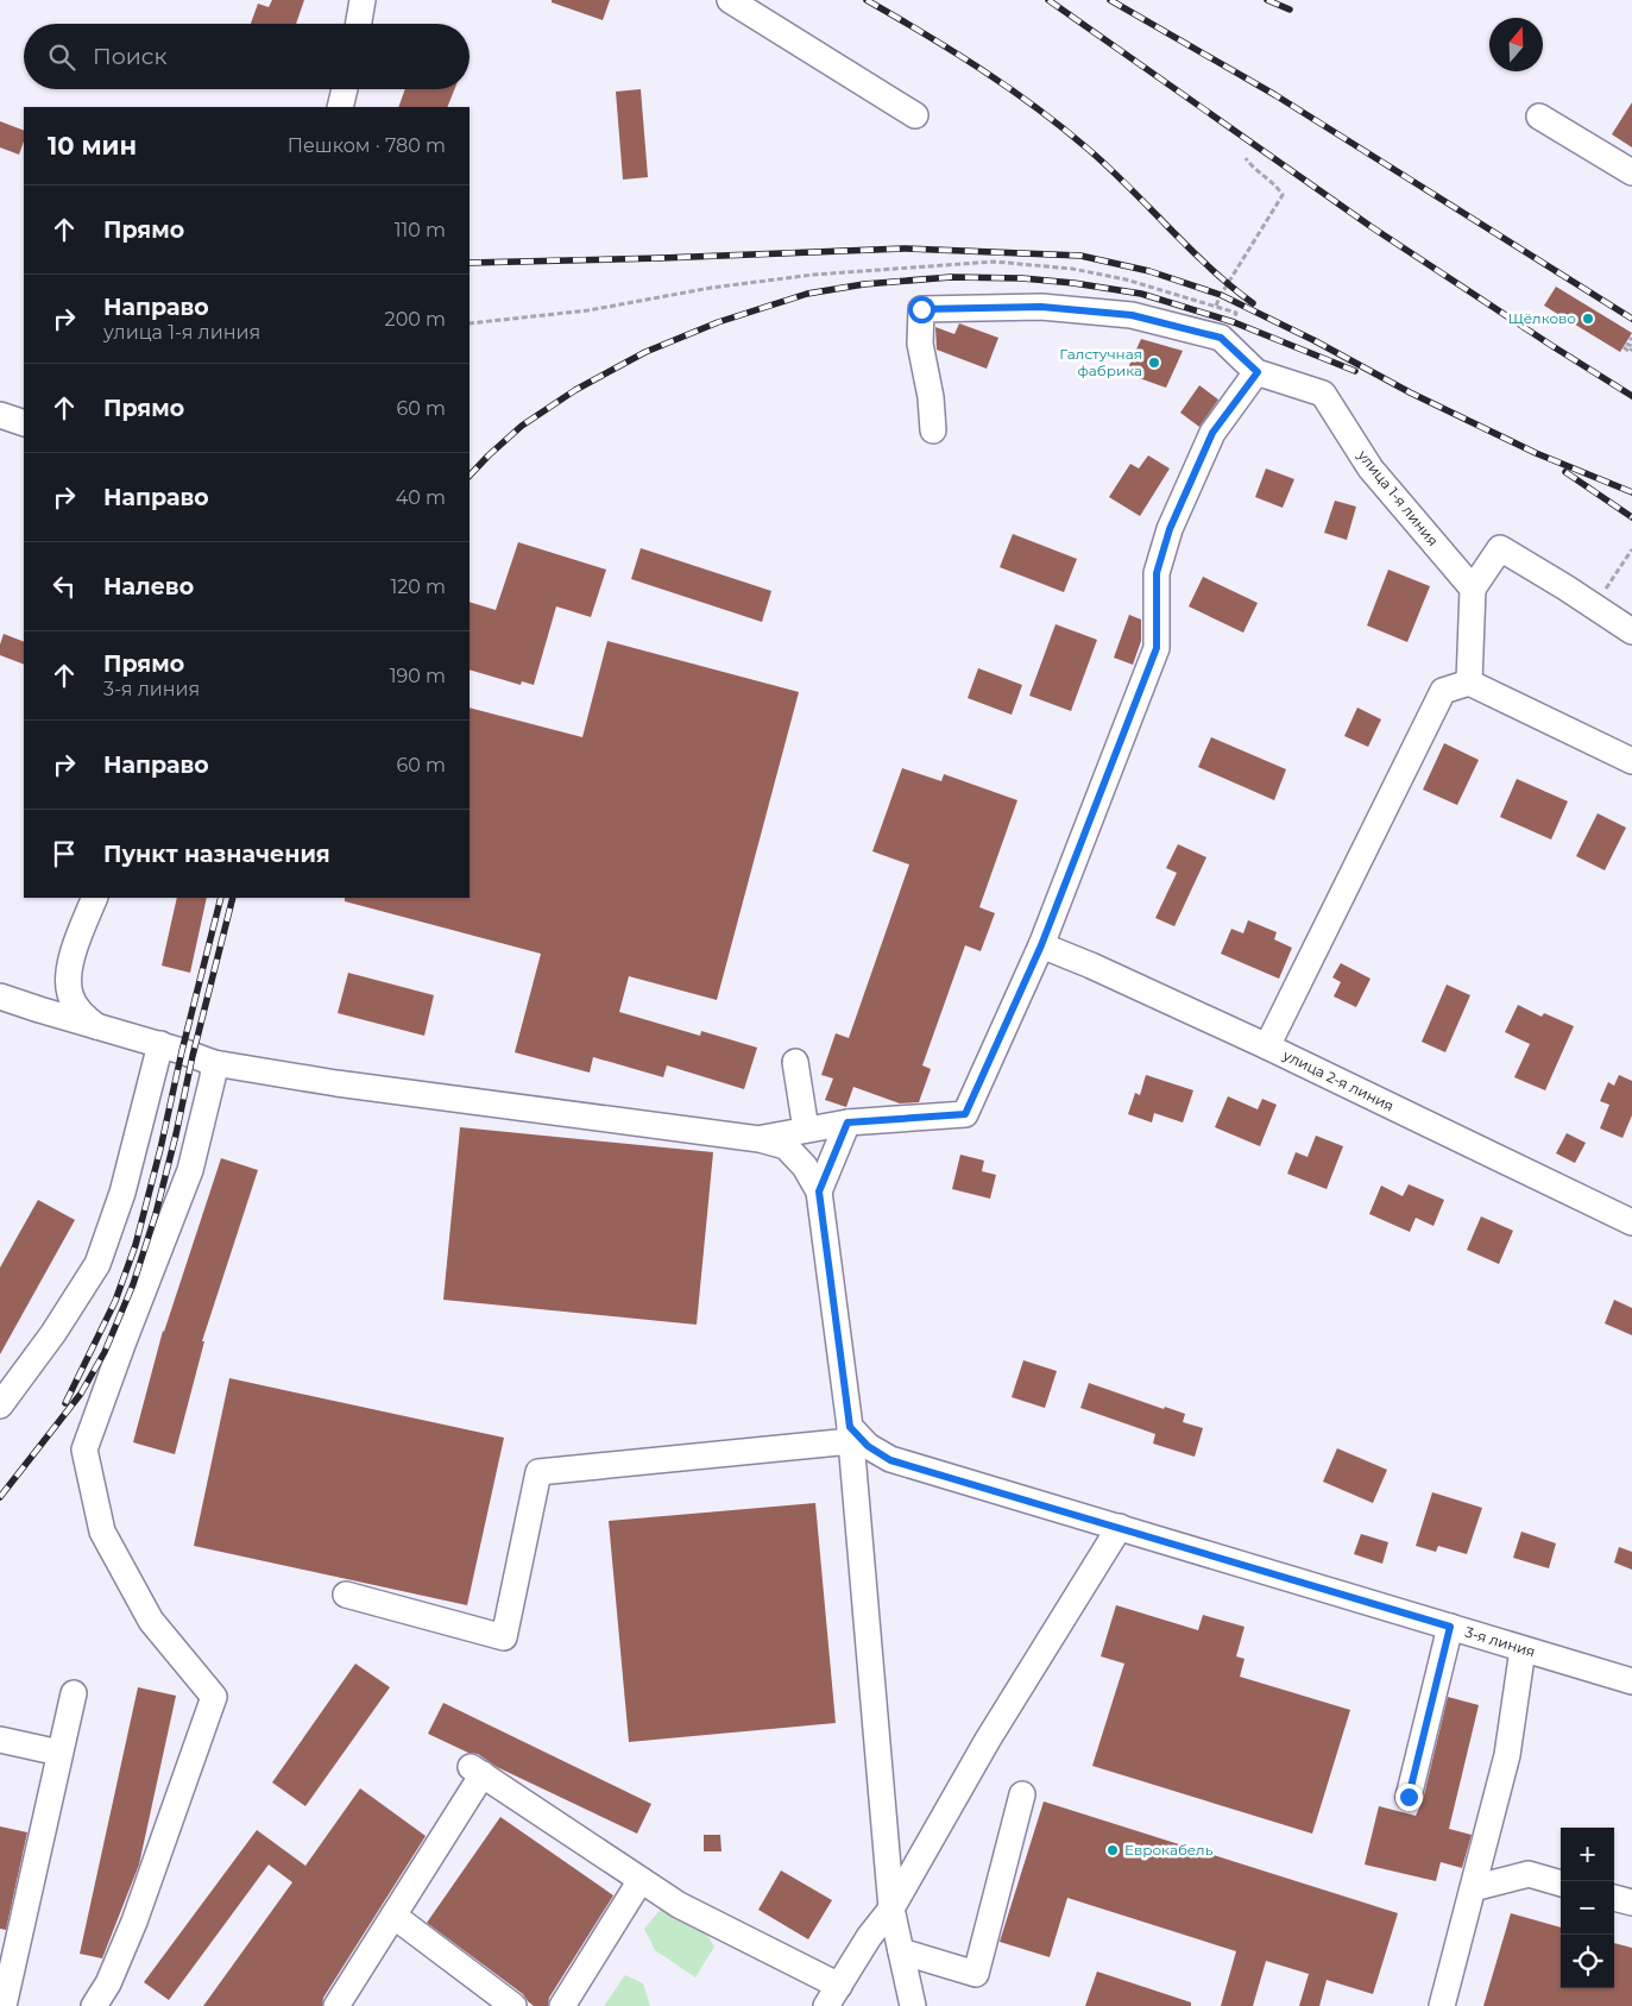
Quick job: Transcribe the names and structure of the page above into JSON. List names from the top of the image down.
{
  "streets": {
    "street": ["улица 1-я линия", "улица 2-я линия", "3-я линия"]
  },
  "places": ["Щёлково", "Галстучная фабрика", "Еврокабель"],
  "north": "top",
  "page": {
    "search": "Поиск",
    "heading": ["10 мин", "Пешком · 780 m"],
    "list": [
      ["Прямо", "110 m"],
      ["Направо", "улица 1-я линия", "200 m"],
      ["Прямо", "60 m"],
      ["Направо", "40 m"],
      ["Налево", "120 m"],
      ["Прямо", "3-я линия", "190 m"],
      ["Направо", "60 m"],
      "Пункт назначения"
    ],
    "map_buttons": ["+", "−"]
  }
}
